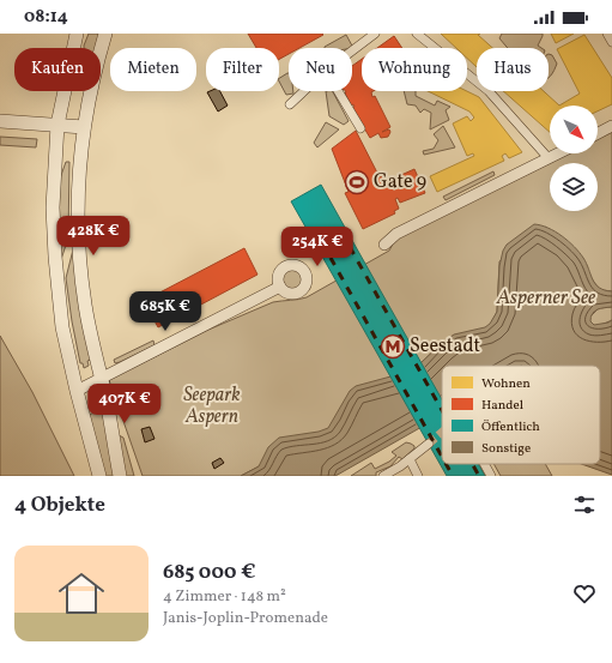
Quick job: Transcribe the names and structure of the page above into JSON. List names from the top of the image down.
{
  "water": ["Asperner See"],
  "parks": ["Seepark Aspern"],
  "places": {
    "sports": ["Gate 9"],
    "metro station": ["Seestadt"]
  },
  "legend": [
    "Wohnen",
    "Handel",
    "Öffentlich",
    "Sonstige"
  ],
  "north": "bottom right",
  "page": {
    "status": "08:14",
    "chip": [
      "Kaufen",
      "Mieten",
      "Filter",
      "Neu",
      "Wohnung",
      "Haus"
    ],
    "price": [
      "428K €",
      "254K €",
      "685K €",
      "407K €"
    ],
    "heading": "4 Objekte",
    "list": [
      {
        "name": "685 000 €",
        "note": "4 Zimmer · 148 m² · Janis-Joplin-Promenade"
      }
    ]
  }
}
